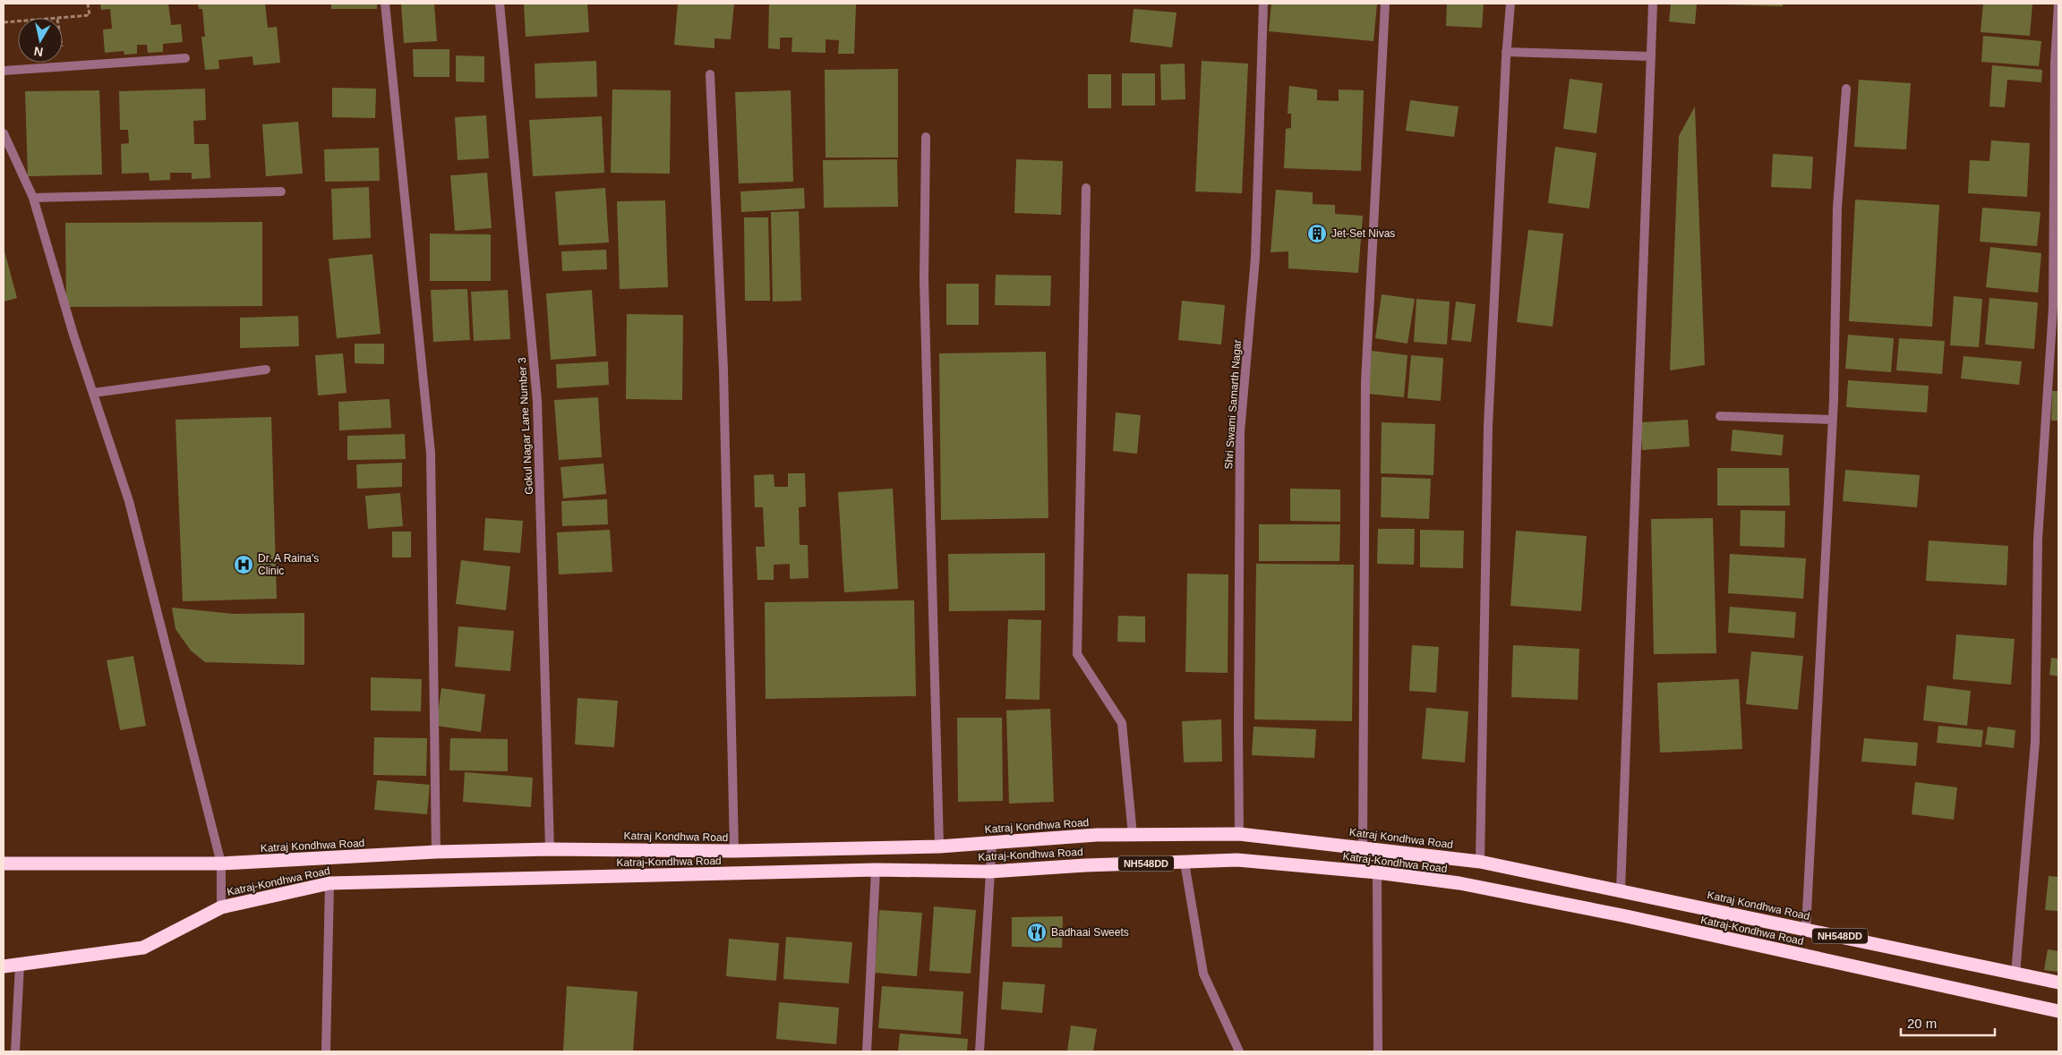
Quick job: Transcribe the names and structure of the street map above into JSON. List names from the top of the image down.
{
  "streets": {
    "highway": ["Katraj Kondhwa Road", "Katraj-Kondhwa Road", "NH548DD"],
    "street": ["Shri Swami Samarth Nagar", "Gokul Nagar Lane Number 3"]
  },
  "crossings": [
    ["Shri Swami Samarth Nagar", "Katraj Kondhwa Road"],
    ["Gokul Nagar Lane Number 3", "Katraj Kondhwa Road"]
  ],
  "places": {
    "building": ["Jet-Set Nivas"],
    "hospital": ["Dr. A Raina's Clinic"],
    "restaurant": ["Badhaai Sweets"]
  },
  "scale_bar": "20 m",
  "north": "bottom"
}
